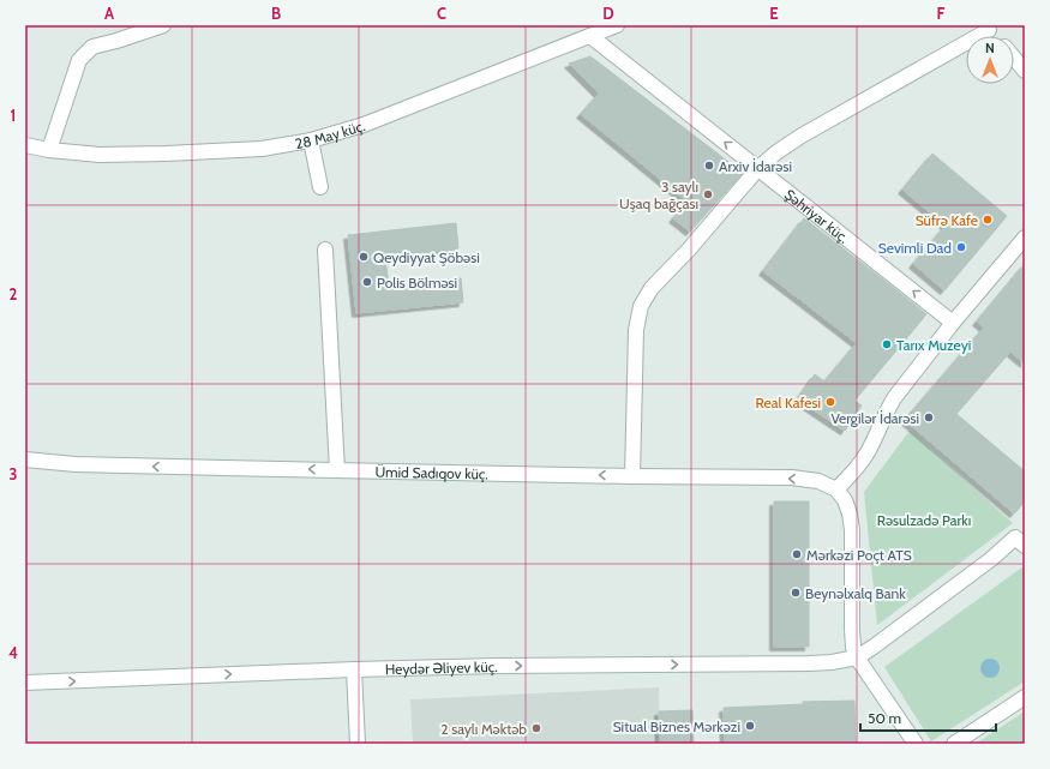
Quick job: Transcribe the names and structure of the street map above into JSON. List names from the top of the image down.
{
  "streets": {
    "street": [
      "28 May küç.",
      "Şəhriyar küç.",
      "Ümid Sadıqov küç.",
      "Heydər Əliyev küç."
    ]
  },
  "crossings": [
    ["28 May küç.", "Şəhriyar küç."]
  ],
  "one_way": ["Şəhriyar küç.", "Ümid Sadıqov küç.", "Heydər Əliyev küç."],
  "parks": ["Rəsulzadə Parkı"],
  "places": [
    "Arxiv İdarəsi",
    "3 saylı Uşaq bağçası",
    "Süfrə Kafe",
    "Sevimli Dad",
    "Qeydiyyat Şöbəsi",
    "Polis Bölməsi",
    "Tarıx Muzeyi",
    "Real Kafesi",
    "Vergilər İdarəsi",
    "Mərkəzi Poçt ATS",
    "Beynəlxalq Bank",
    "Situal Biznes Mərkəzi",
    "2 saylı Məktəb"
  ],
  "scale_bar": "50 m",
  "north": "top",
  "grid": {
    "columns": [
      "A",
      "B",
      "C",
      "D",
      "E",
      "F"
    ],
    "rows": [
      "1",
      "2",
      "3",
      "4"
    ]
  }
}
